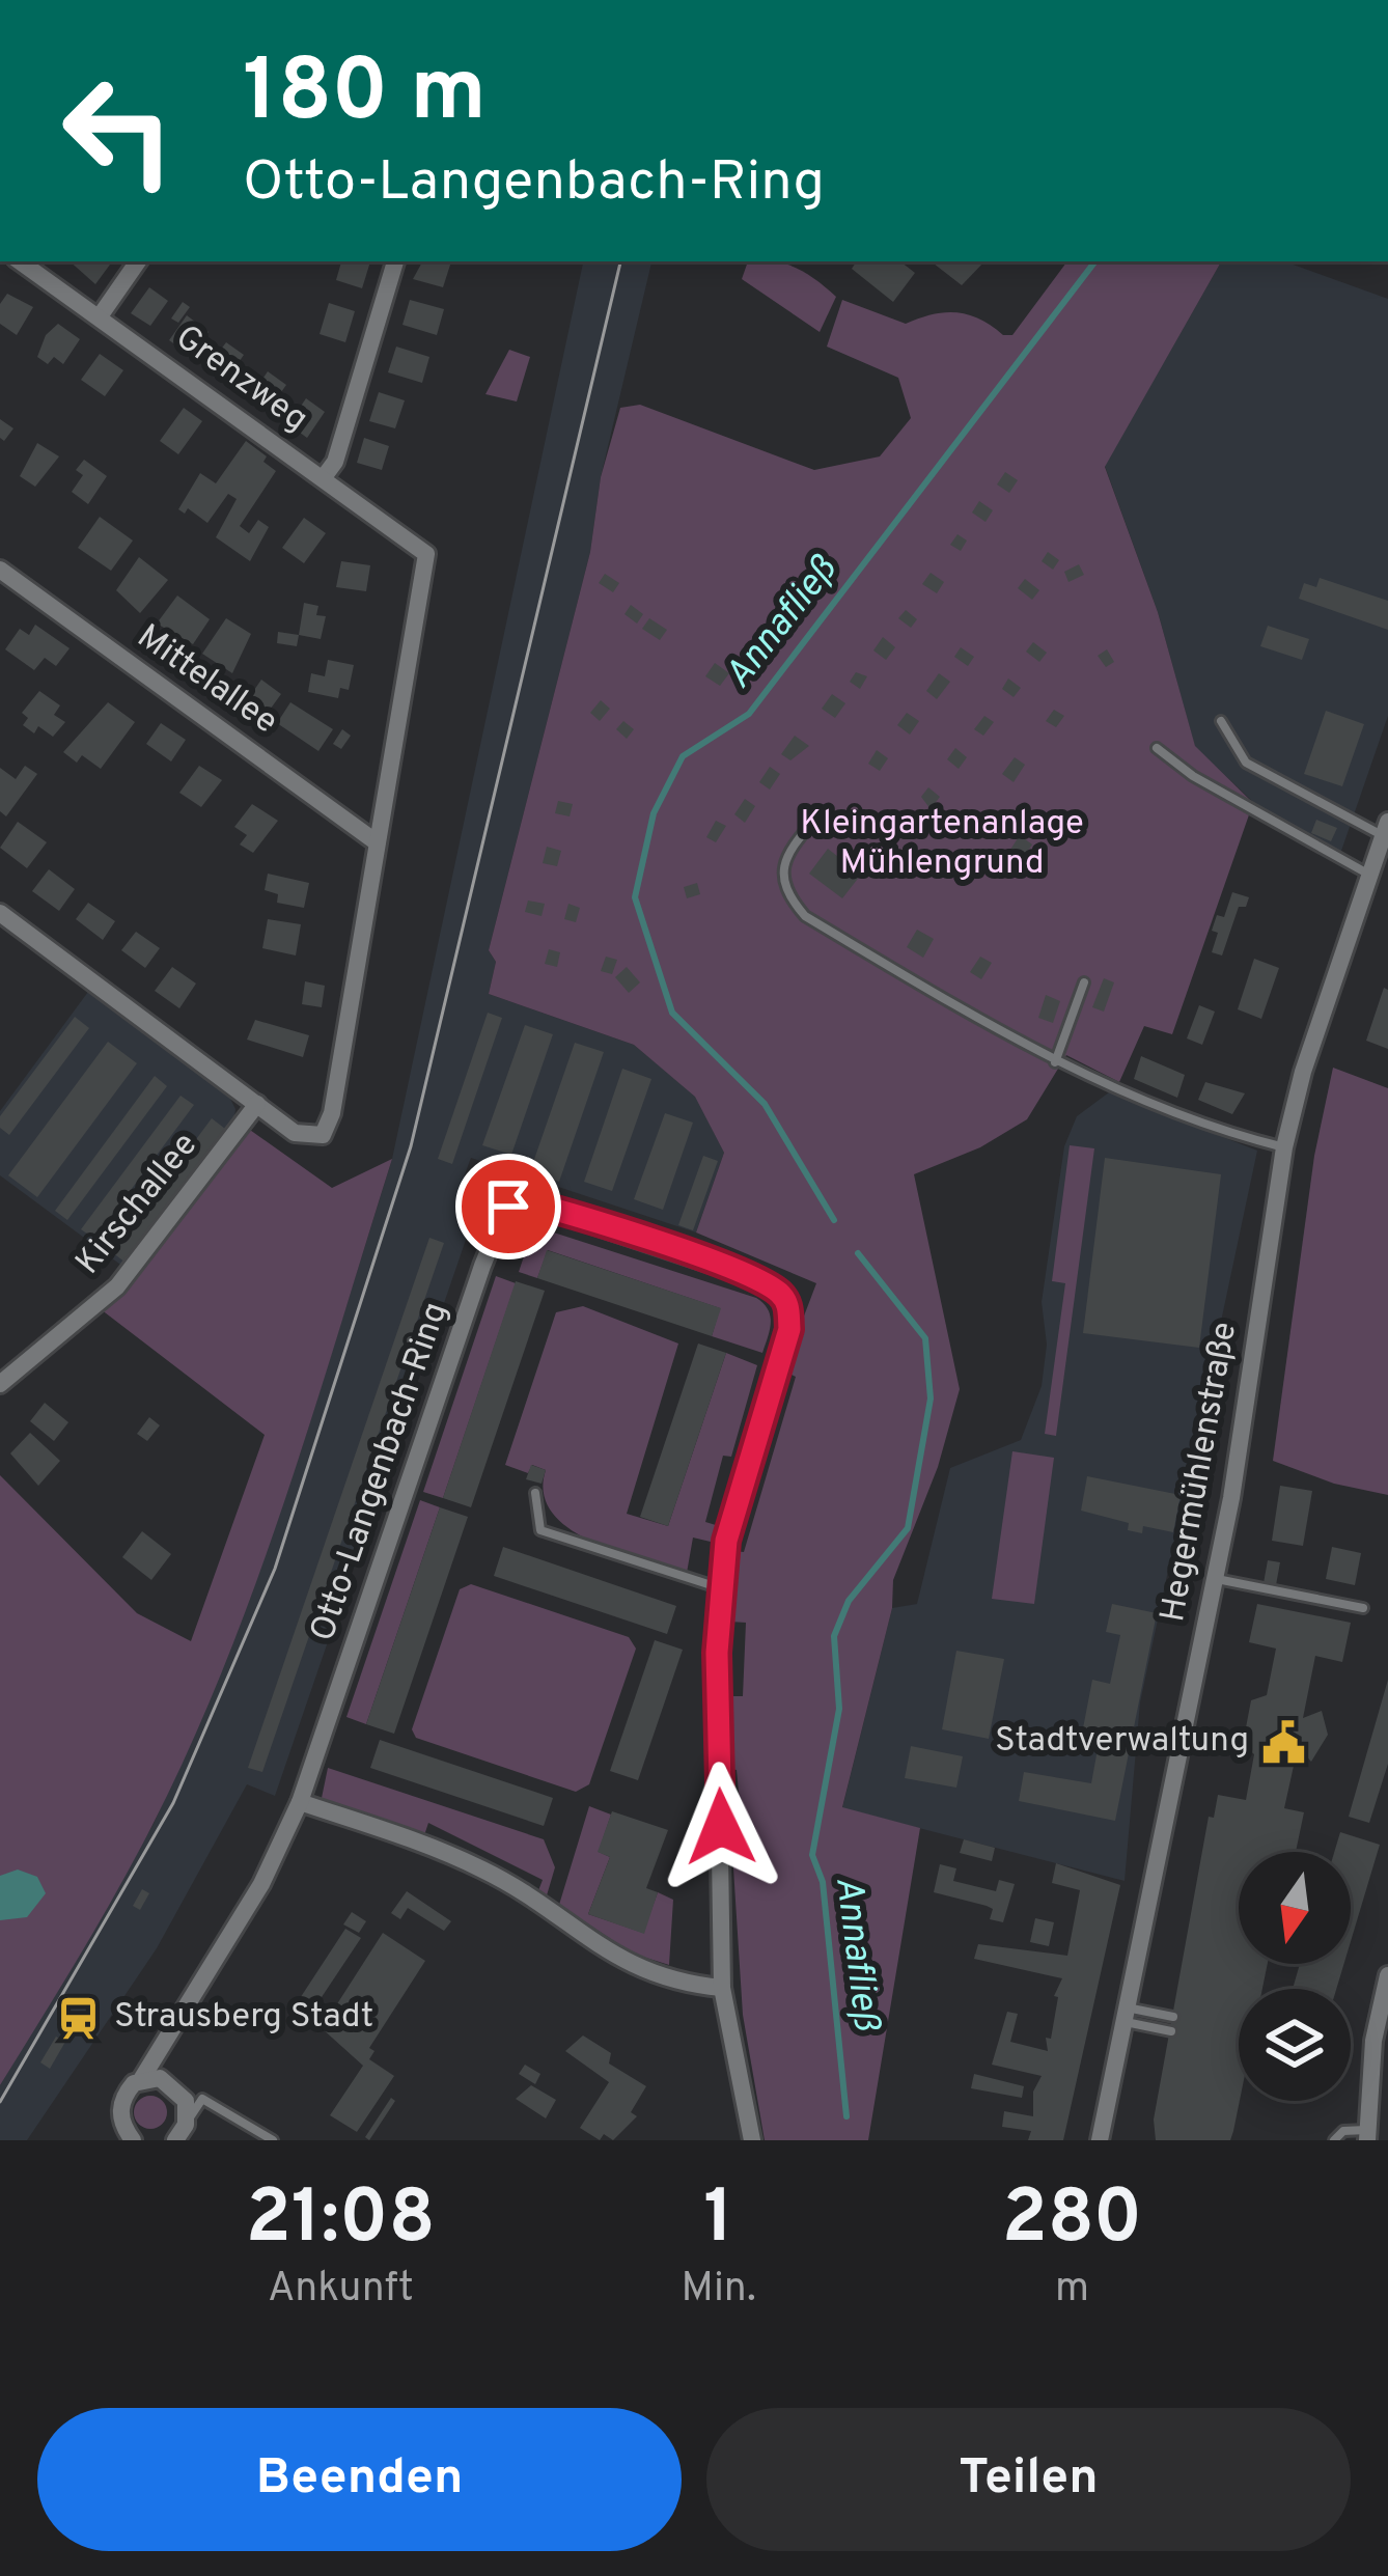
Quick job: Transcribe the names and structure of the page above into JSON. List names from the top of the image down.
{
  "streets": {
    "street": [
      "Grenzweg",
      "Mittelallee",
      "Kirschallee",
      "Otto-Langenbach-Ring",
      "Hegermühlenstraße"
    ]
  },
  "crossings": [
    ["Grenzweg", "Mittelallee"]
  ],
  "water": ["Annafließ"],
  "parks": ["Kleingartenanlage Mühlengrund"],
  "places": {
    "public building": ["Stadtverwaltung"],
    "station": ["Strausberg Stadt"]
  },
  "north": "bottom",
  "page": {
    "turn": ["180 m", "Otto-Langenbach-Ring"],
    "eta": [
      "21:08",
      "Ankunft",
      "1",
      "Min.",
      "280",
      "m"
    ],
    "buttons": ["Beenden", "Teilen"]
  }
}
